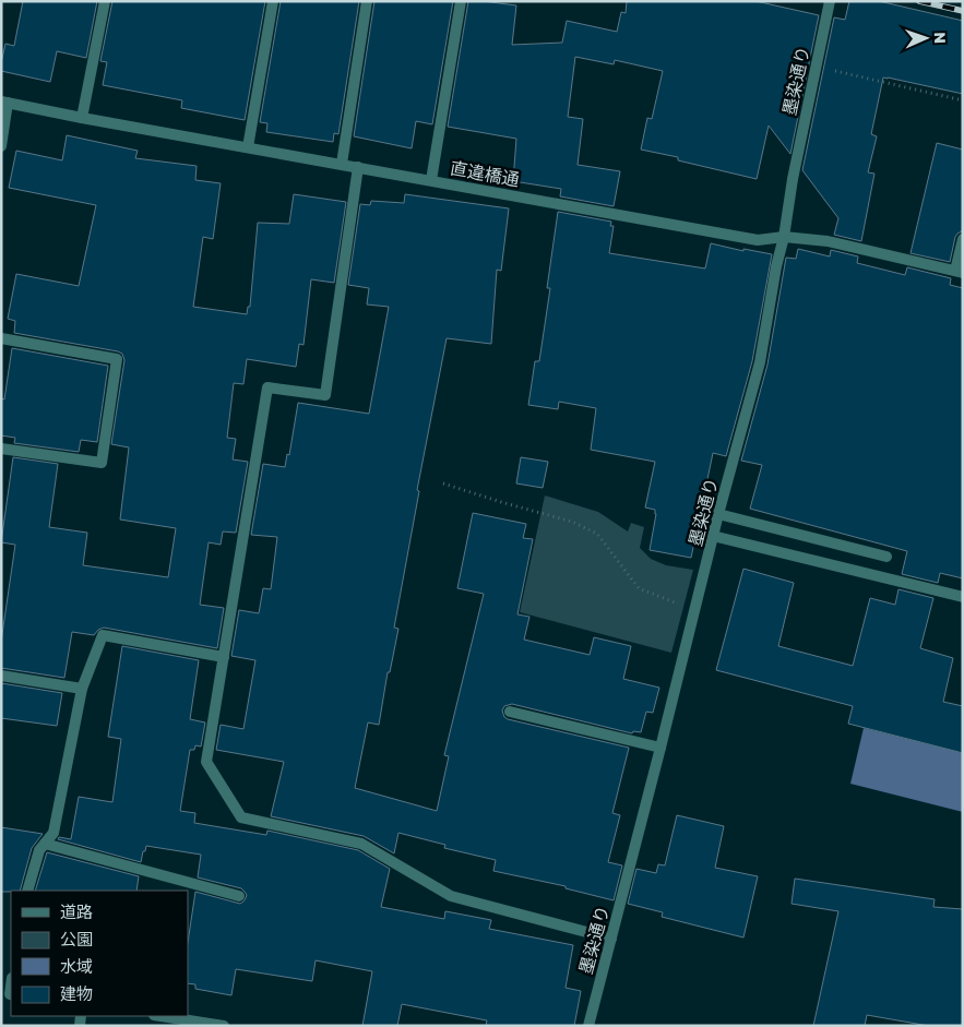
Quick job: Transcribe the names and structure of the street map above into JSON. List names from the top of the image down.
{
  "streets": {
    "street": ["墨染通り", "直違橋通"]
  },
  "crossings": [
    ["墨染通り", "直違橋通"]
  ],
  "legend": [
    "道路",
    "公園",
    "水域",
    "建物"
  ],
  "north": "right"
}
